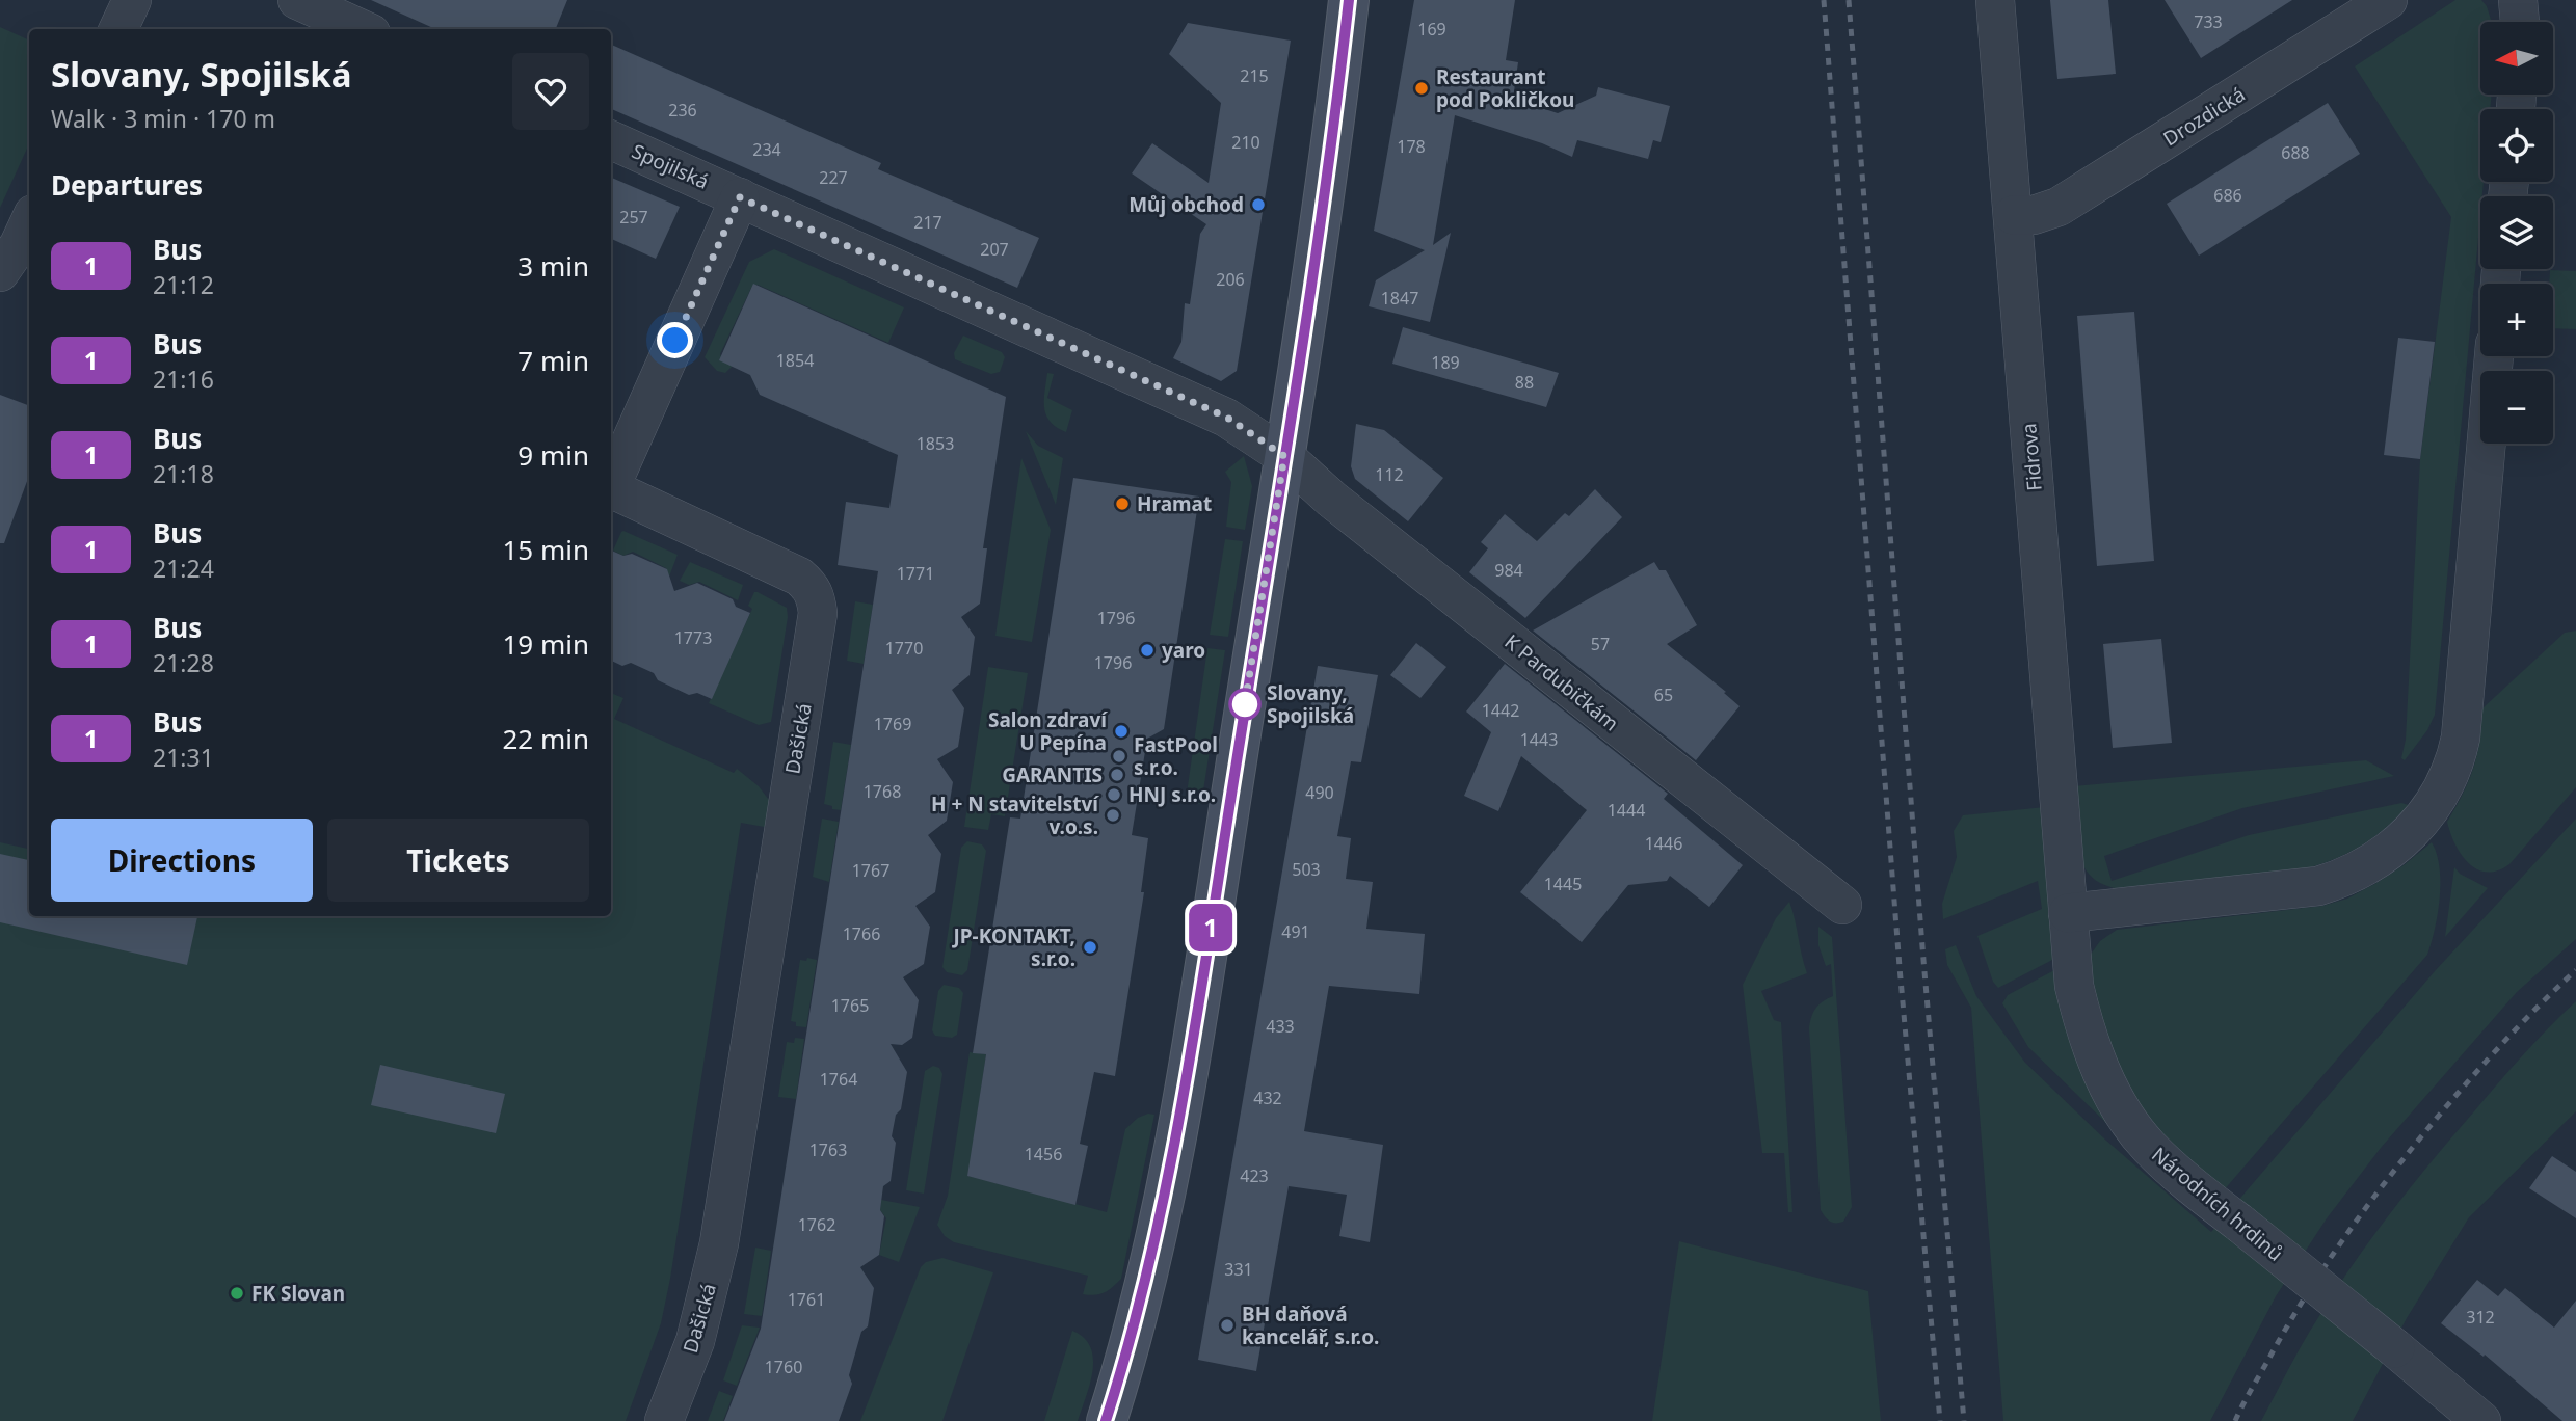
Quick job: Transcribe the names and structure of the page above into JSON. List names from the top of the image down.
{
  "streets": {
    "street": [
      "Drozdická",
      "Spojilská",
      "Fidrova",
      "K Pardubičkám",
      "Dašická",
      "Národních hrdinů"
    ]
  },
  "crossings": [
    ["Drozdická", "Fidrova"],
    ["Spojilská", "K Pardubičkám"],
    ["Spojilská", "Dašická"],
    ["Fidrova", "Národních hrdinů"]
  ],
  "places": [
    "Restaurant pod Pokličkou",
    "Můj obchod",
    "Hramat",
    "yaro",
    "Slovany, Spojilská",
    "Salon zdraví U Pepína",
    "FastPool s.r.o.",
    "GARANTIS",
    "HNJ s.r.o.",
    "H + N stavitelství v.o.s.",
    "JP-KONTAKT, s.r.o.",
    "FK Slovan",
    "BH daňová kancelář, s.r.o."
  ],
  "lines": ["bus line 1"],
  "house_numbers": [
    "733",
    "169",
    "215",
    "236",
    "210",
    "178",
    "234",
    "688",
    "227",
    "686",
    "257",
    "217",
    "207",
    "206",
    "1847",
    "1854",
    "189",
    "88",
    "1853",
    "112",
    "984",
    "1771",
    "1796",
    "1773",
    "57",
    "1770",
    "1796",
    "65",
    "1442",
    "1769",
    "1443",
    "1768",
    "490",
    "1444",
    "1446",
    "503",
    "1767",
    "1445",
    "491",
    "1766",
    "1765",
    "433",
    "1764",
    "432",
    "1763",
    "1456",
    "423",
    "1762",
    "331",
    "1761",
    "312",
    "1760"
  ],
  "north": "left",
  "page": {
    "on_map": "1",
    "map_buttons": ["+", "−"],
    "heading": [
      ["Slovany, Spojilská", "Walk · 3 min · 170 m"],
      "Departures"
    ],
    "list": [
      {
        "mark": "1",
        "name": "Bus",
        "note": "21:12",
        "value": "3 min"
      },
      {
        "mark": "1",
        "name": "Bus",
        "note": "21:16",
        "value": "7 min"
      },
      {
        "mark": "1",
        "name": "Bus",
        "note": "21:18",
        "value": "9 min"
      },
      {
        "mark": "1",
        "name": "Bus",
        "note": "21:24",
        "value": "15 min"
      },
      {
        "mark": "1",
        "name": "Bus",
        "note": "21:28",
        "value": "19 min"
      },
      {
        "mark": "1",
        "name": "Bus",
        "note": "21:31",
        "value": "22 min"
      }
    ],
    "buttons": ["Directions", "Tickets"]
  }
}
